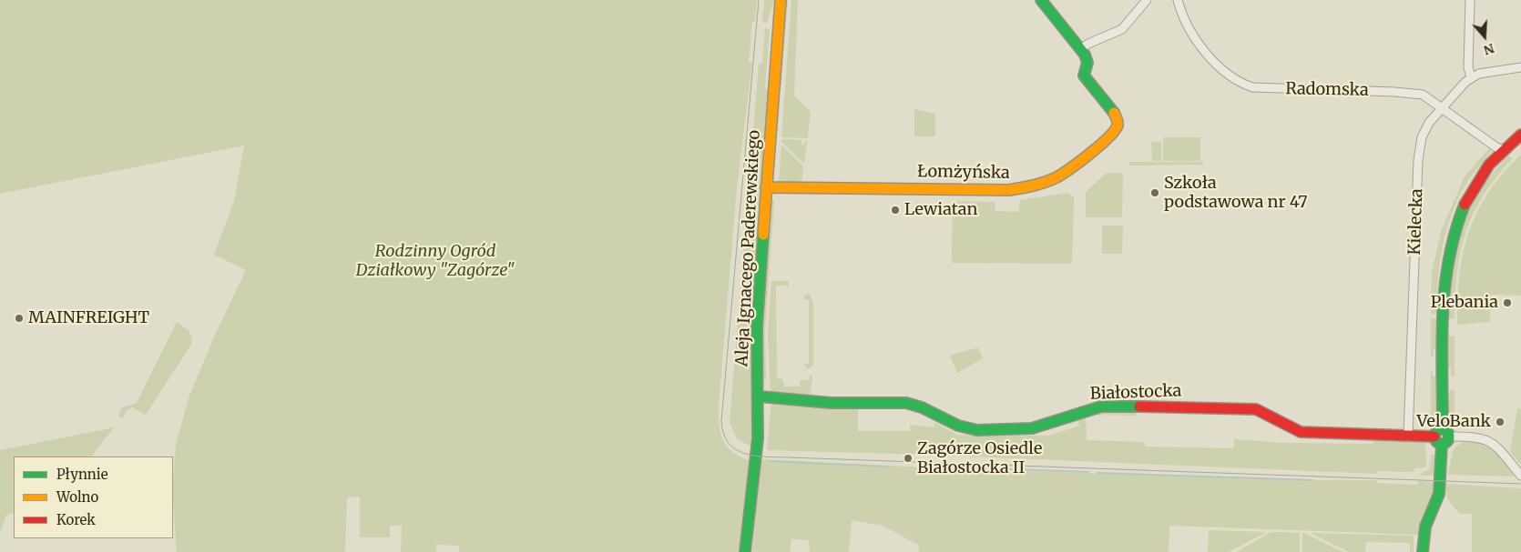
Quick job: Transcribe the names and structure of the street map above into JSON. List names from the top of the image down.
{
  "streets": {
    "street": [
      "Radomska",
      "Łomżyńska",
      "Kielecka",
      "Aleja Ignacego Paderewskiego",
      "Białostocka"
    ]
  },
  "crossings": [
    ["Radomska", "Kielecka"],
    ["Łomżyńska", "Aleja Ignacego Paderewskiego"],
    ["Kielecka", "Białostocka"],
    ["Aleja Ignacego Paderewskiego", "Białostocka"]
  ],
  "parks": ["Rodzinny Ogród Działkowy \"Zagórze\""],
  "places": [
    "Szkoła podstawowa nr 47",
    "Lewiatan",
    "Plebania",
    "MAINFREIGHT",
    "VeloBank",
    "Zagórze Osiedle Białostocka II"
  ],
  "legend": ["Płynnie", "Wolno", "Korek"],
  "north": "bottom"
}
